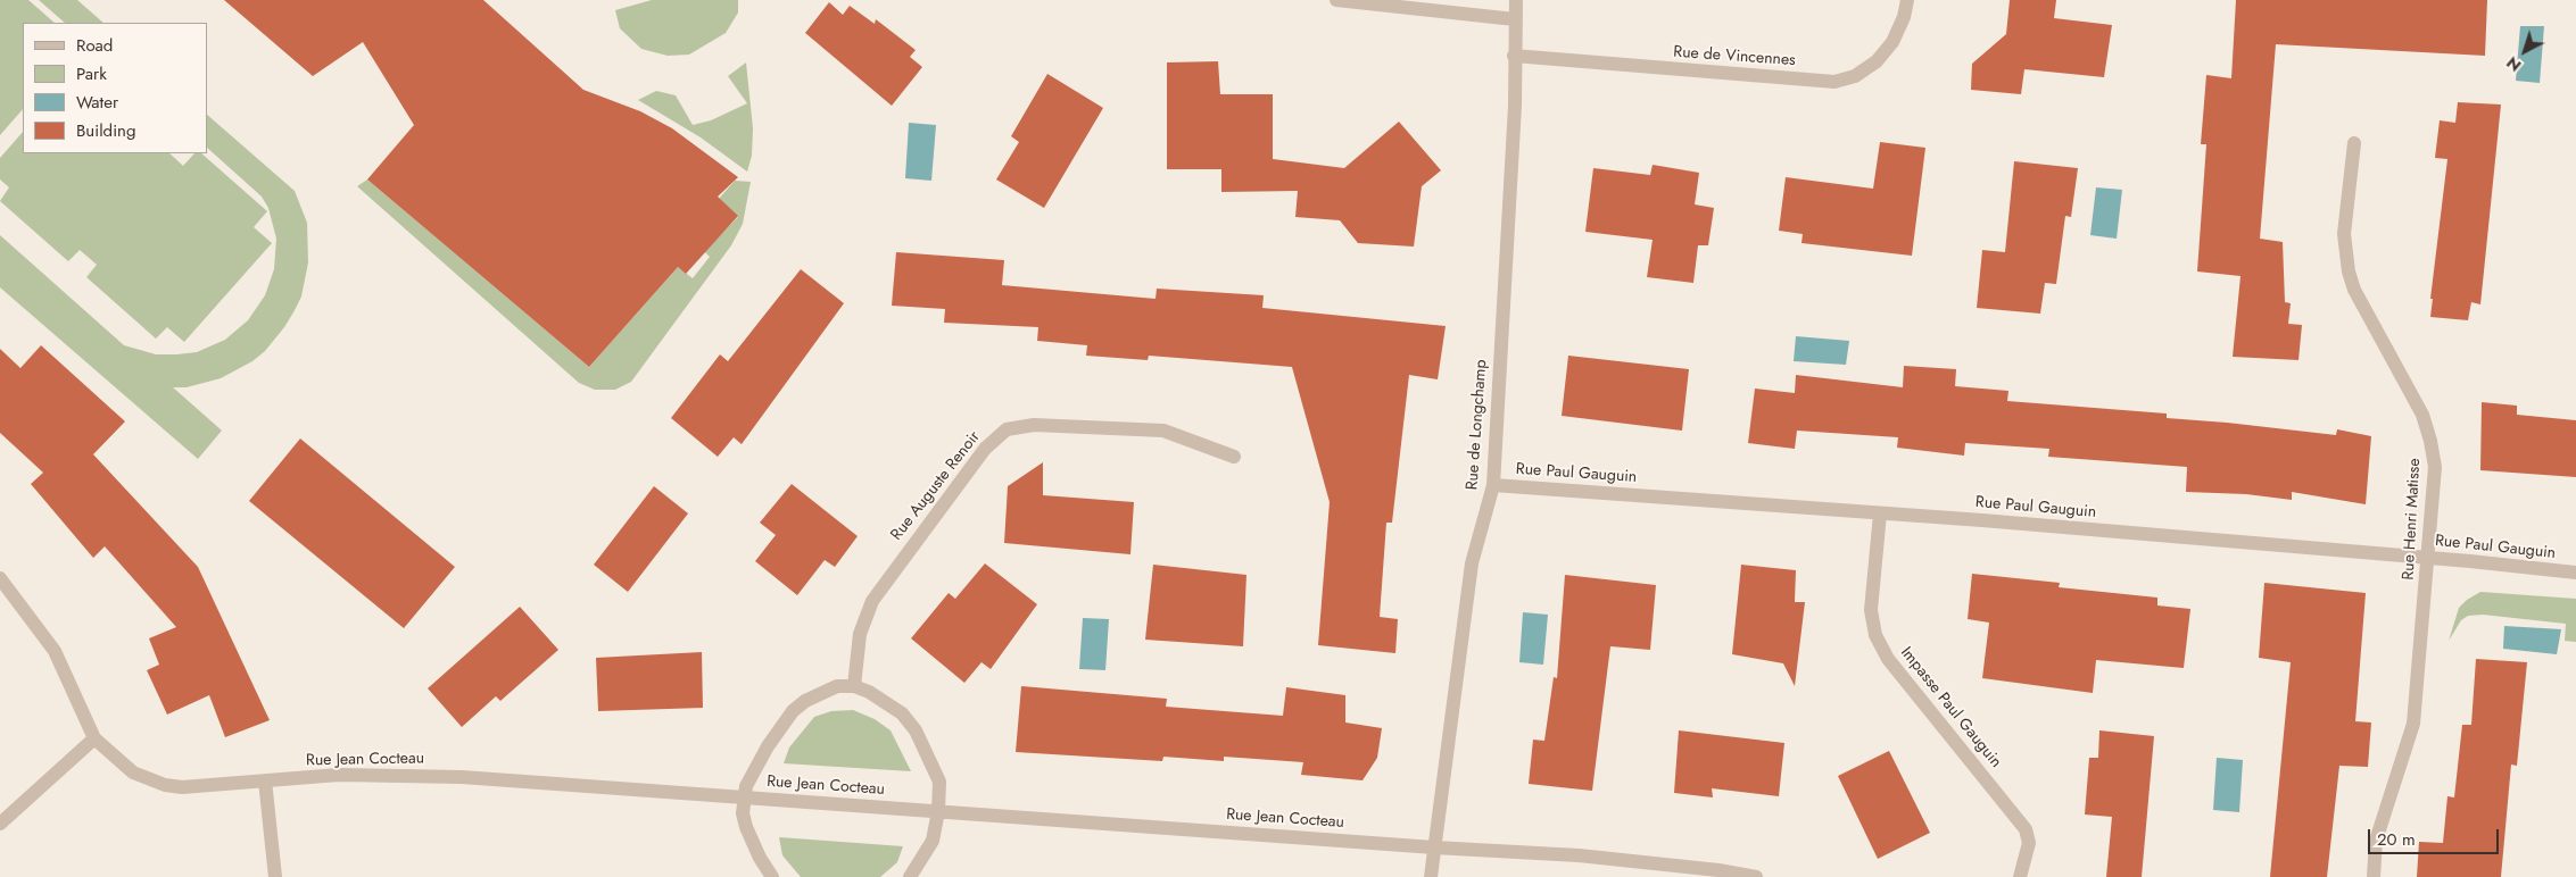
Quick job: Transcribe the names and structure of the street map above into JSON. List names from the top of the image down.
{
  "streets": {
    "street": [
      "Rue de Vincennes",
      "Rue de Longchamp",
      "Rue Paul Gauguin",
      "Rue Auguste Renoir",
      "Rue Henri Matisse",
      "Impasse Paul Gauguin",
      "Rue Jean Cocteau"
    ]
  },
  "crossings": [
    ["Rue de Vincennes", "Rue de Longchamp"],
    ["Rue de Longchamp", "Rue Paul Gauguin"],
    ["Rue de Longchamp", "Rue Jean Cocteau"],
    ["Rue Paul Gauguin", "Rue Henri Matisse"],
    ["Rue Paul Gauguin", "Impasse Paul Gauguin"]
  ],
  "legend": [
    "Road",
    "Park",
    "Water",
    "Building"
  ],
  "scale_bar": "20 m",
  "north": "bottom left"
}
